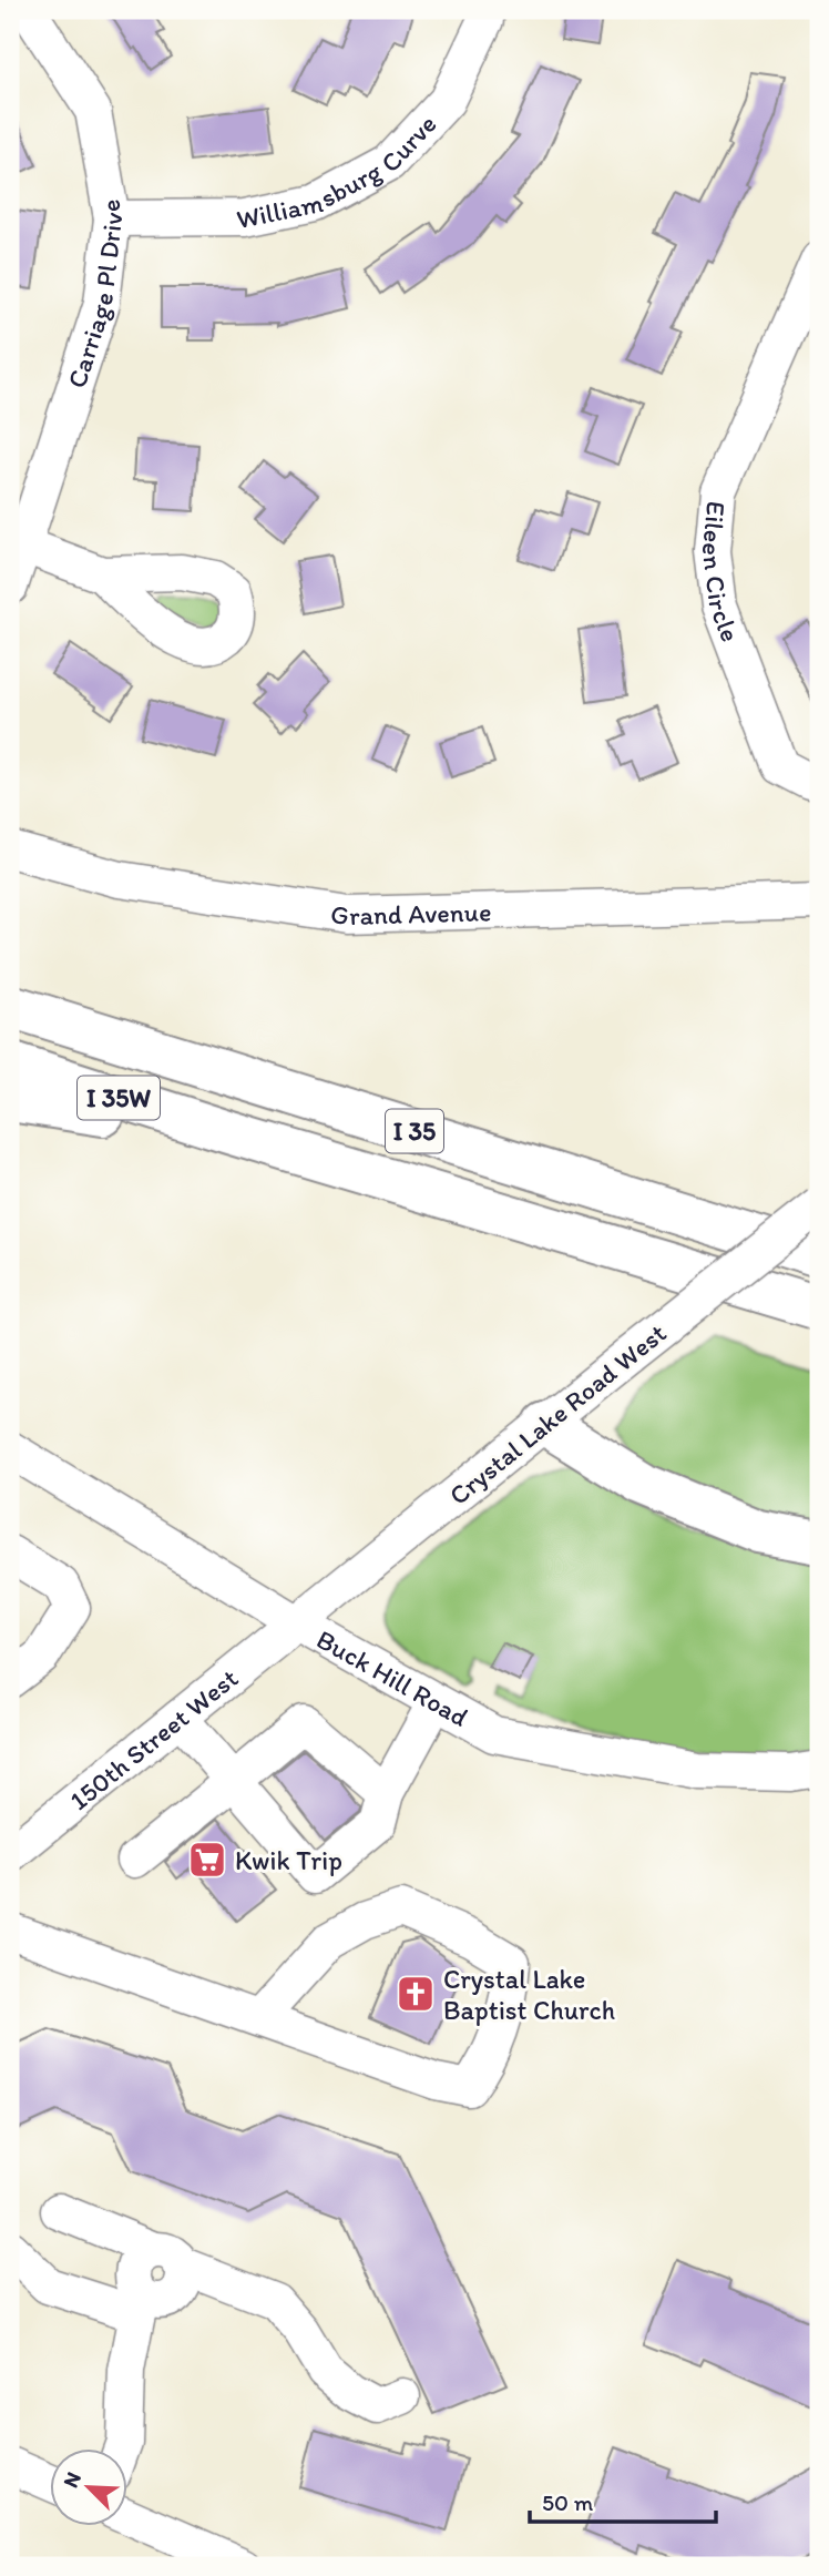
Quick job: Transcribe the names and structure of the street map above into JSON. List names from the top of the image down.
{
  "streets": {
    "highway": ["I 35W", "I 35"],
    "street": [
      "Williamsburg Curve",
      "Carriage Pl Drive",
      "Eileen Circle",
      "Grand Avenue",
      "Crystal Lake Road West",
      "Buck Hill Road",
      "150th Street West"
    ]
  },
  "crossings": [
    ["Williamsburg Curve", "Carriage Pl Drive"],
    ["I 35W", "I 35"],
    ["Crystal Lake Road West", "Buck Hill Road"],
    ["Crystal Lake Road West", "150th Street West"],
    ["Buck Hill Road", "150th Street West"]
  ],
  "places": {
    "supermarket": ["Kwik Trip"],
    "church": ["Crystal Lake Baptist Church"]
  },
  "scale_bar": "50 m",
  "north": "top left"
}
